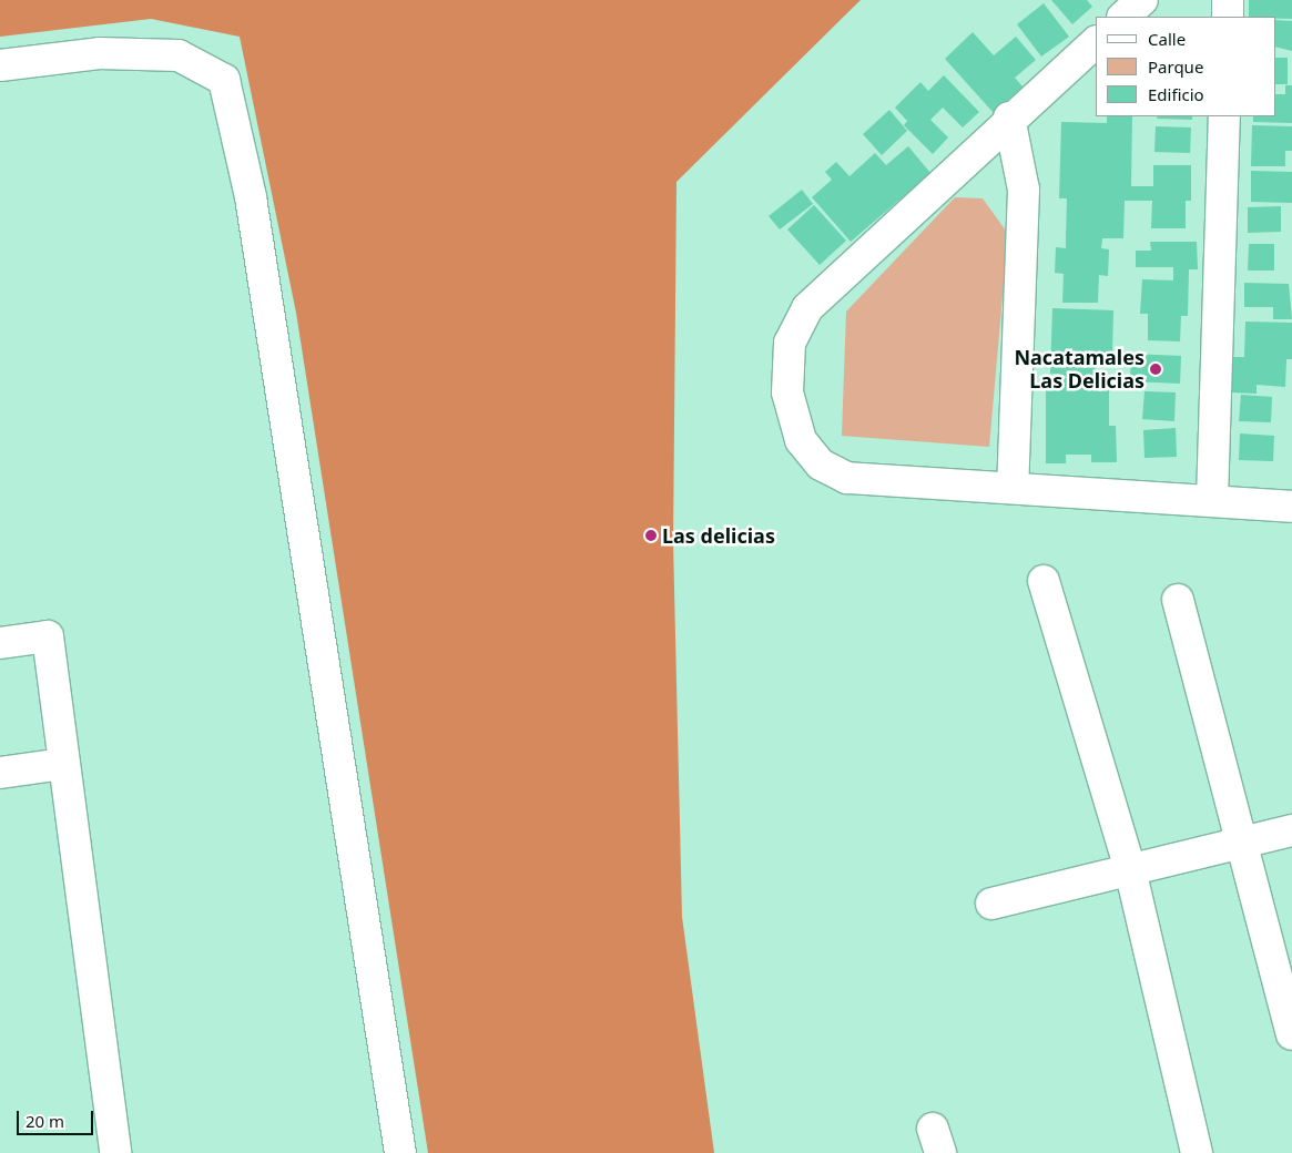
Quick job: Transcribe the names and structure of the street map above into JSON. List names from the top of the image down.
{
  "places": ["Nacatamales Las Delicias", "Las delicias"],
  "legend": ["Calle", "Parque", "Edificio"],
  "scale_bar": "20 m"
}
